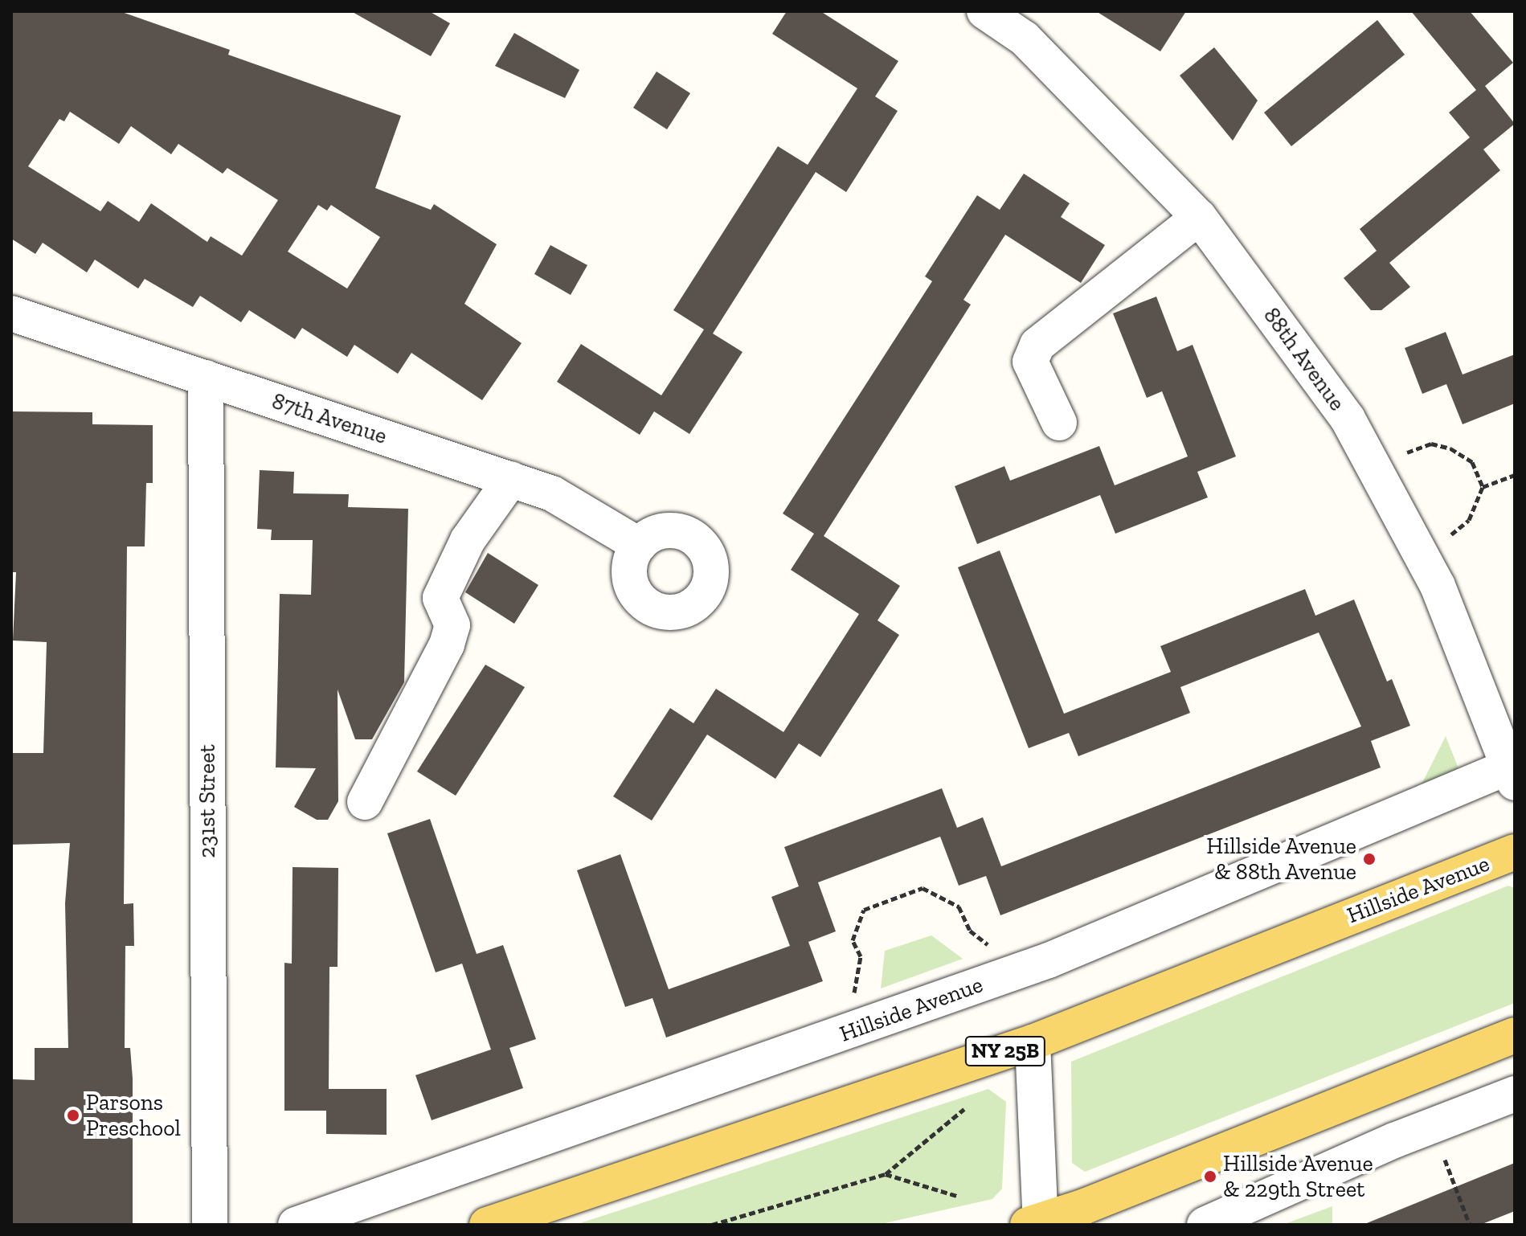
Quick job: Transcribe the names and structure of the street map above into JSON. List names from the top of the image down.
{
  "streets": {
    "main road": ["Hillside Avenue", "NY 25B"],
    "street": ["88th Avenue", "87th Avenue", "231st Street"]
  },
  "crossings": [
    ["88th Avenue", "Hillside Avenue"],
    ["87th Avenue", "231st Street"]
  ],
  "places": ["Hillside Avenue & 88th Avenue", "Parsons Preschool", "Hillside Avenue & 229th Street"]
}
